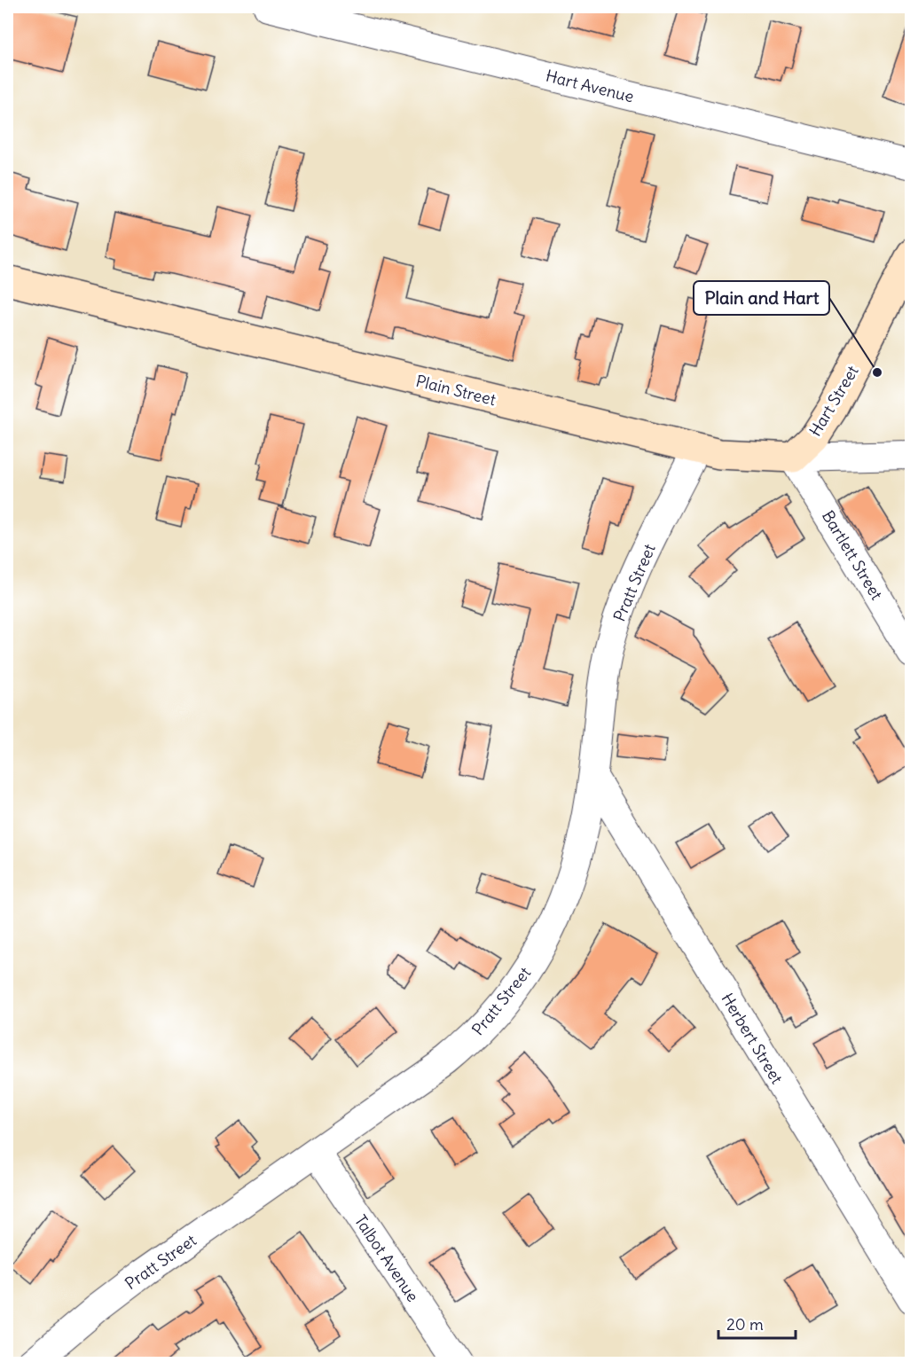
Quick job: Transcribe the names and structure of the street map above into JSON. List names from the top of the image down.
{
  "streets": {
    "main road": ["Plain Street", "Hart Street"],
    "street": [
      "Hart Avenue",
      "Bartlett Street",
      "Pratt Street",
      "Herbert Street",
      "Talbot Avenue"
    ]
  },
  "crossings": [
    ["Plain Street", "Hart Street"],
    ["Plain Street", "Bartlett Street"],
    ["Plain Street", "Pratt Street"],
    ["Hart Street", "Bartlett Street"],
    ["Pratt Street", "Herbert Street"],
    ["Pratt Street", "Talbot Avenue"]
  ],
  "places": ["Plain and Hart"],
  "scale_bar": "20 m"
}
